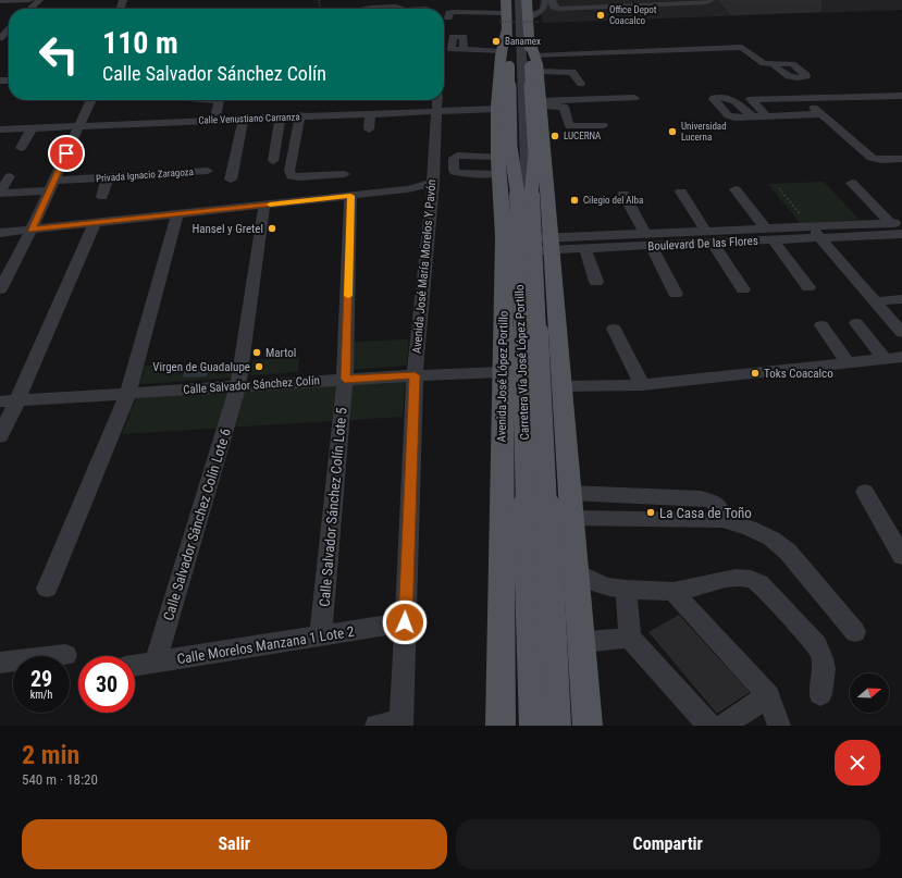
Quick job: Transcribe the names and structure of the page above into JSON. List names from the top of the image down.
{
  "streets": {
    "main road": ["Carretera Vía José López Portillo", "Avenida José López Portillo"],
    "street": [
      "Calle Venustiano Carranza",
      "Privada Ignacio Zaragoza",
      "Boulevard De las Flores",
      "Avenida José María Morelos Y Pavón",
      "Calle Salvador Sánchez Colín",
      "Calle Salvador Sánchez Colín Lote 5",
      "Calle Salvador Sánchez Colín Lote 6",
      "Calle Morelos Manzana 1 Lote 2"
    ]
  },
  "crossings": [
    ["Calle Venustiano Carranza", "Avenida José María Morelos Y Pavón"],
    ["Calle Venustiano Carranza", "Avenida José López Portillo"],
    ["Boulevard De las Flores", "Avenida José López Portillo"],
    ["Avenida José María Morelos Y Pavón", "Calle Salvador Sánchez Colín"],
    ["Avenida José María Morelos Y Pavón", "Calle Morelos Manzana 1 Lote 2"],
    ["Carretera Vía José López Portillo", "Avenida José López Portillo"],
    ["Avenida José López Portillo", "Calle Salvador Sánchez Colín"],
    ["Calle Salvador Sánchez Colín", "Calle Salvador Sánchez Colín Lote 5"],
    ["Calle Salvador Sánchez Colín", "Calle Salvador Sánchez Colín Lote 6"],
    ["Calle Salvador Sánchez Colín Lote 5", "Calle Morelos Manzana 1 Lote 2"],
    ["Calle Salvador Sánchez Colín Lote 6", "Calle Morelos Manzana 1 Lote 2"]
  ],
  "places": [
    "Office Depot Coacalco",
    "Banamex",
    "Universidad Lucerna",
    "LUCERNA",
    "Cilegio del Alba",
    "Hansel y Gretel",
    "Martol",
    "Virgen de Guadalupe",
    "Toks Coacalco",
    "La Casa de Toño"
  ],
  "north": "right",
  "page": {
    "turn": ["110 m", "Calle Salvador Sánchez Colín"],
    "speed": "29 km/h",
    "limit": "30",
    "heading": ["2 min", "540 m · 18:20"],
    "buttons": ["Salir", "Compartir"]
  }
}
